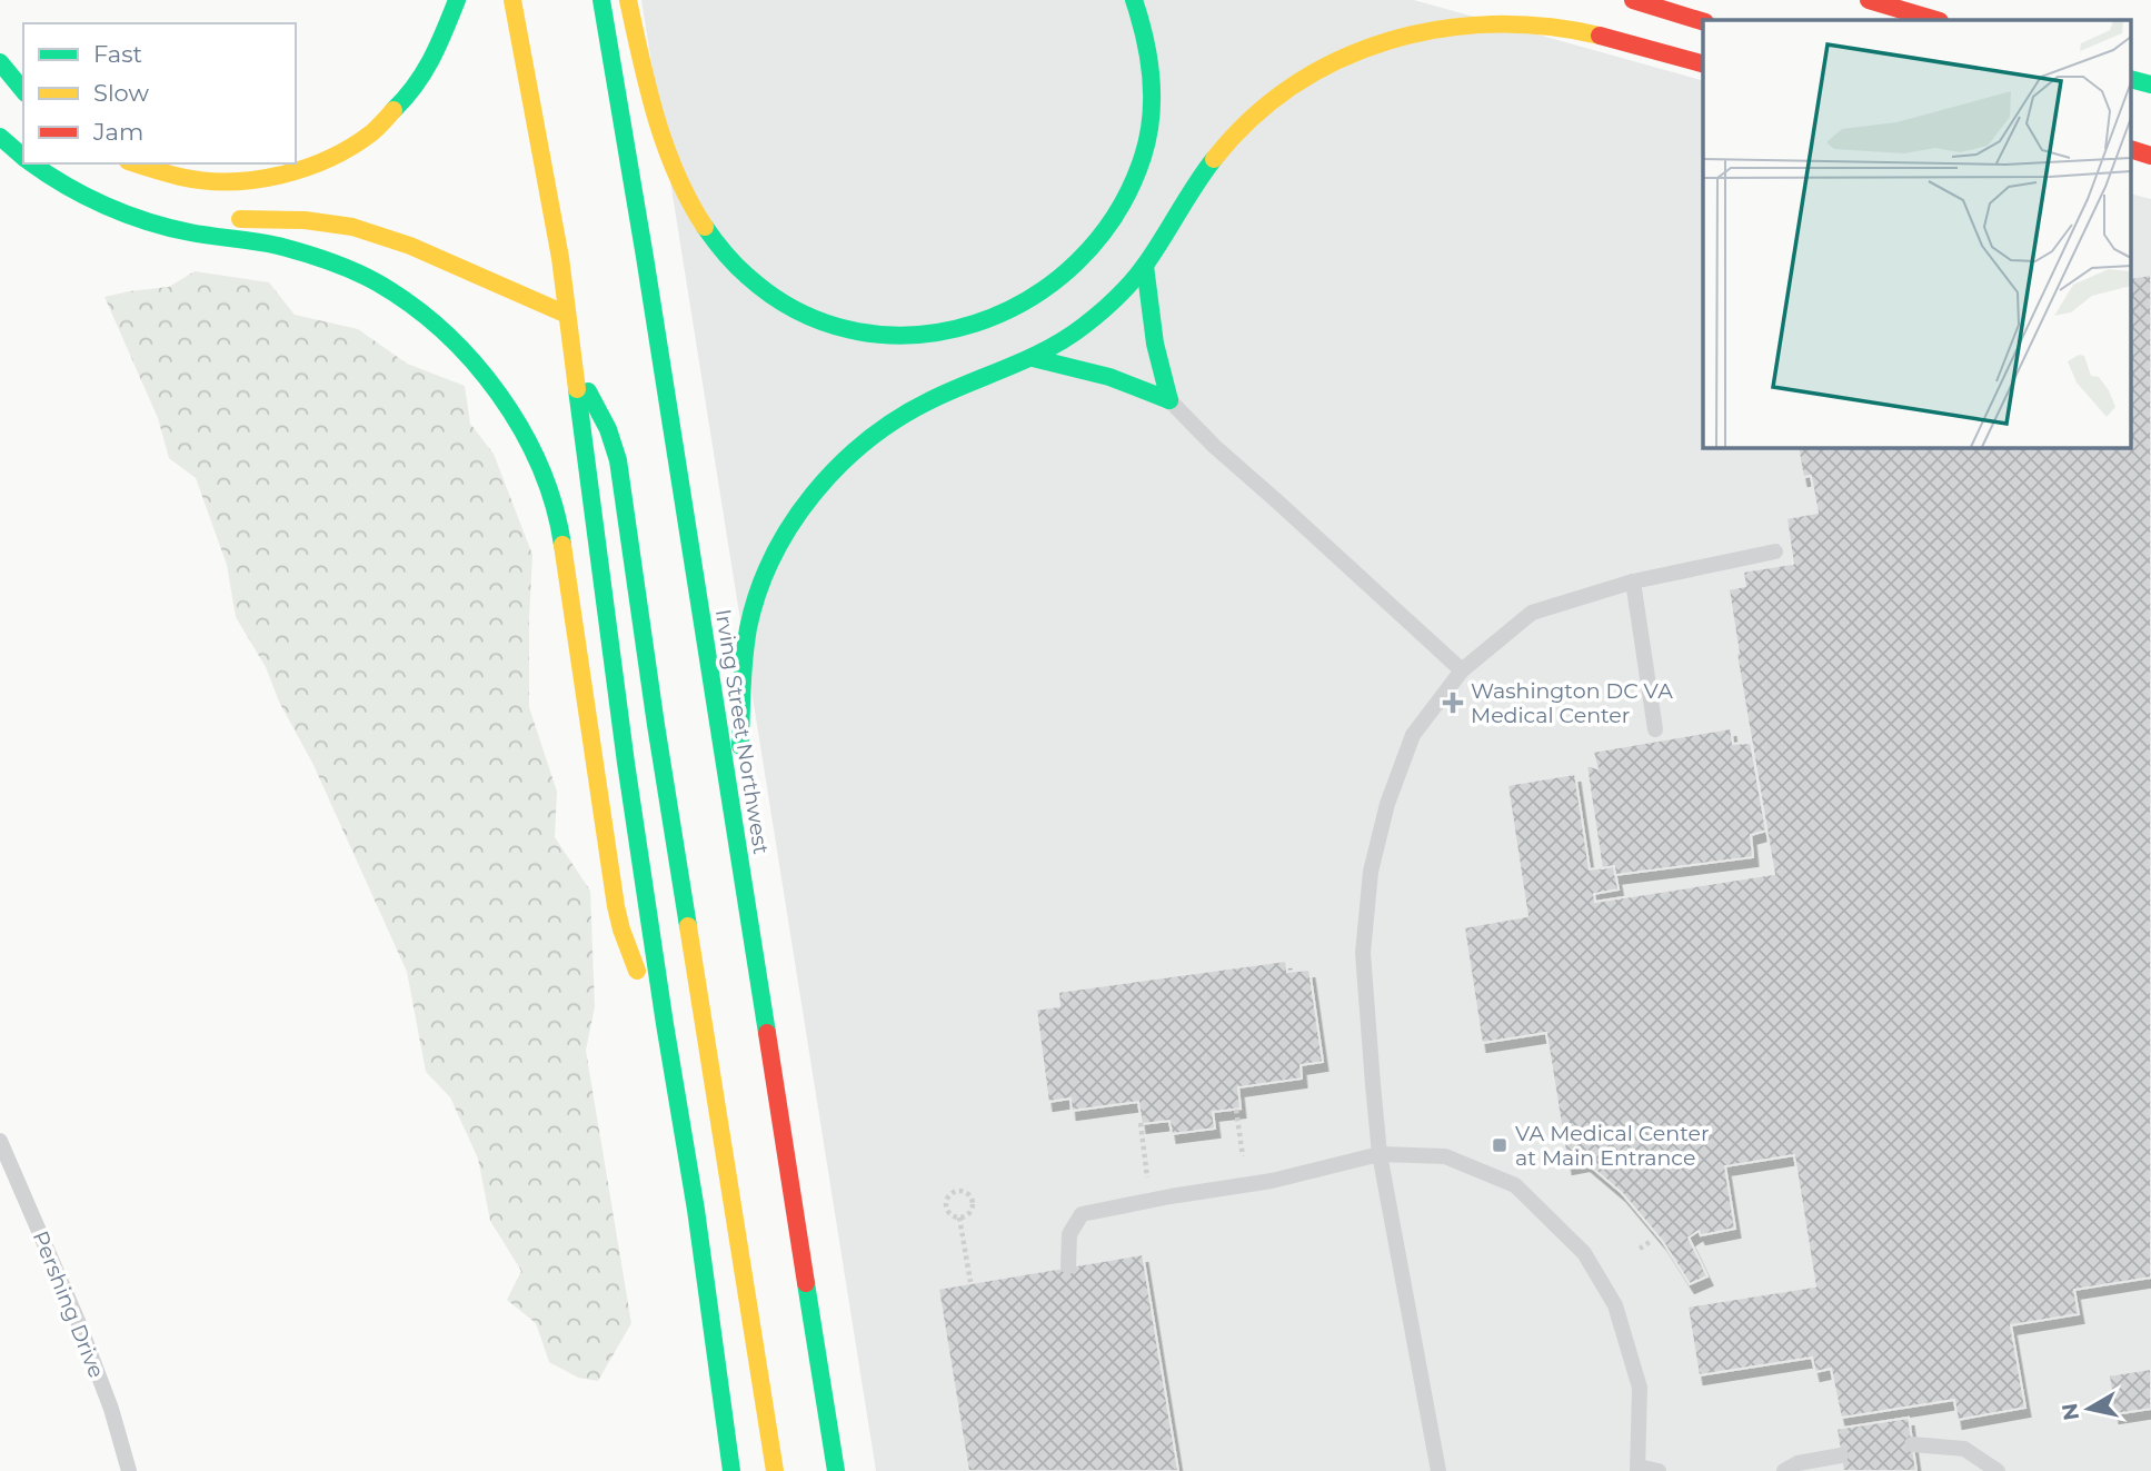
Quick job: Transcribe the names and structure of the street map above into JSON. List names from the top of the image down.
{
  "streets": {
    "main road": ["Irving Street Northwest"],
    "lane": ["Pershing Drive"]
  },
  "places": {
    "health": ["Washington DC VA Medical Center"],
    "transit": ["VA Medical Center at Main Entrance"]
  },
  "legend": ["Fast", "Slow", "Jam"],
  "north": "left"
}
